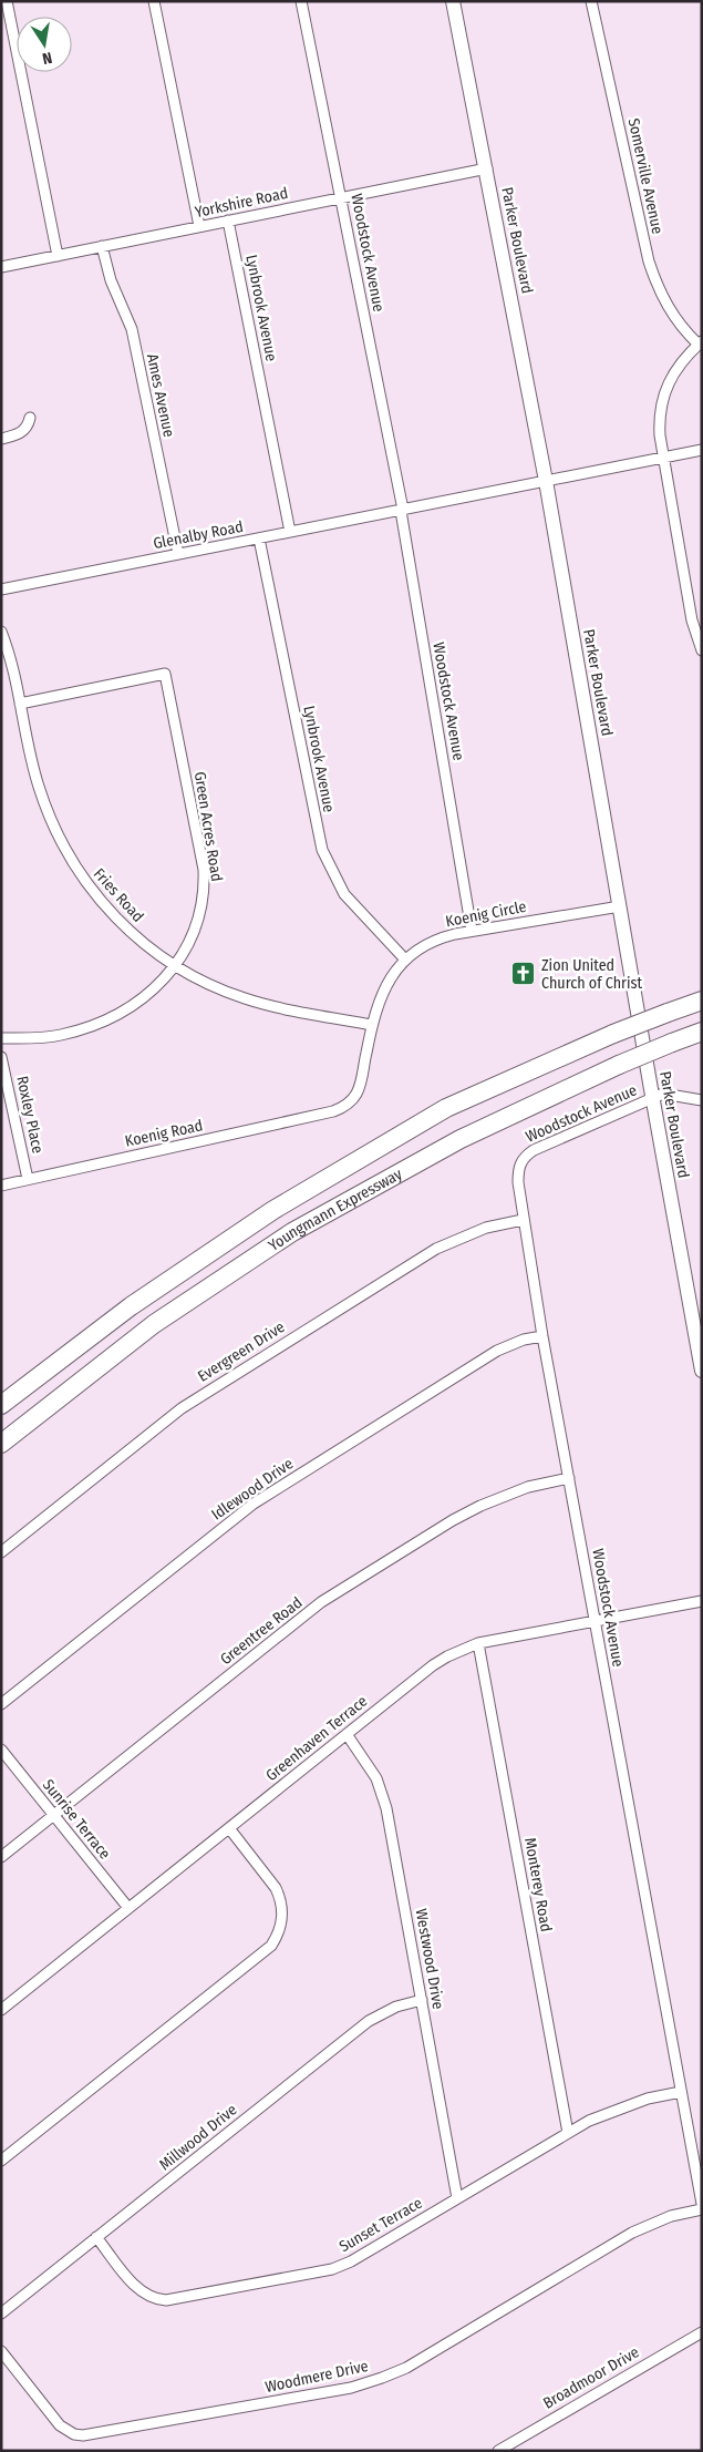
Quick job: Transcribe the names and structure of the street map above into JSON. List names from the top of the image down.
{
  "streets": {
    "highway": ["Youngmann Expressway"],
    "street": [
      "Somerville Avenue",
      "Yorkshire Road",
      "Parker Boulevard",
      "Woodstock Avenue",
      "Lynbrook Avenue",
      "Ames Avenue",
      "Glenalby Road",
      "Green Acres Road",
      "Fries Road",
      "Koenig Circle",
      "Roxley Place",
      "Koenig Road",
      "Evergreen Drive",
      "Idlewood Drive",
      "Greentree Road",
      "Greenhaven Terrace",
      "Sunrise Terrace",
      "Monterey Road",
      "Westwood Drive",
      "Millwood Drive",
      "Sunset Terrace",
      "Woodmere Drive",
      "Broadmoor Drive"
    ]
  },
  "crossings": [
    ["Yorkshire Road", "Parker Boulevard"],
    ["Yorkshire Road", "Woodstock Avenue"],
    ["Yorkshire Road", "Lynbrook Avenue"],
    ["Yorkshire Road", "Ames Avenue"],
    ["Parker Boulevard", "Woodstock Avenue"],
    ["Parker Boulevard", "Glenalby Road"],
    ["Parker Boulevard", "Koenig Circle"],
    ["Woodstock Avenue", "Glenalby Road"],
    ["Woodstock Avenue", "Koenig Circle"],
    ["Woodstock Avenue", "Evergreen Drive"],
    ["Woodstock Avenue", "Idlewood Drive"],
    ["Woodstock Avenue", "Greentree Road"],
    ["Woodstock Avenue", "Greenhaven Terrace"],
    ["Woodstock Avenue", "Sunset Terrace"],
    ["Lynbrook Avenue", "Glenalby Road"],
    ["Lynbrook Avenue", "Koenig Circle"],
    ["Ames Avenue", "Glenalby Road"],
    ["Green Acres Road", "Fries Road"],
    ["Fries Road", "Koenig Circle"],
    ["Koenig Circle", "Koenig Road"],
    ["Roxley Place", "Koenig Road"],
    ["Greentree Road", "Sunrise Terrace"],
    ["Greenhaven Terrace", "Sunrise Terrace"],
    ["Greenhaven Terrace", "Monterey Road"],
    ["Greenhaven Terrace", "Westwood Drive"],
    ["Monterey Road", "Sunset Terrace"],
    ["Westwood Drive", "Millwood Drive"],
    ["Westwood Drive", "Sunset Terrace"],
    ["Millwood Drive", "Sunset Terrace"]
  ],
  "places": {
    "church": ["Zion United Church of Christ"]
  },
  "north": "bottom"
}
